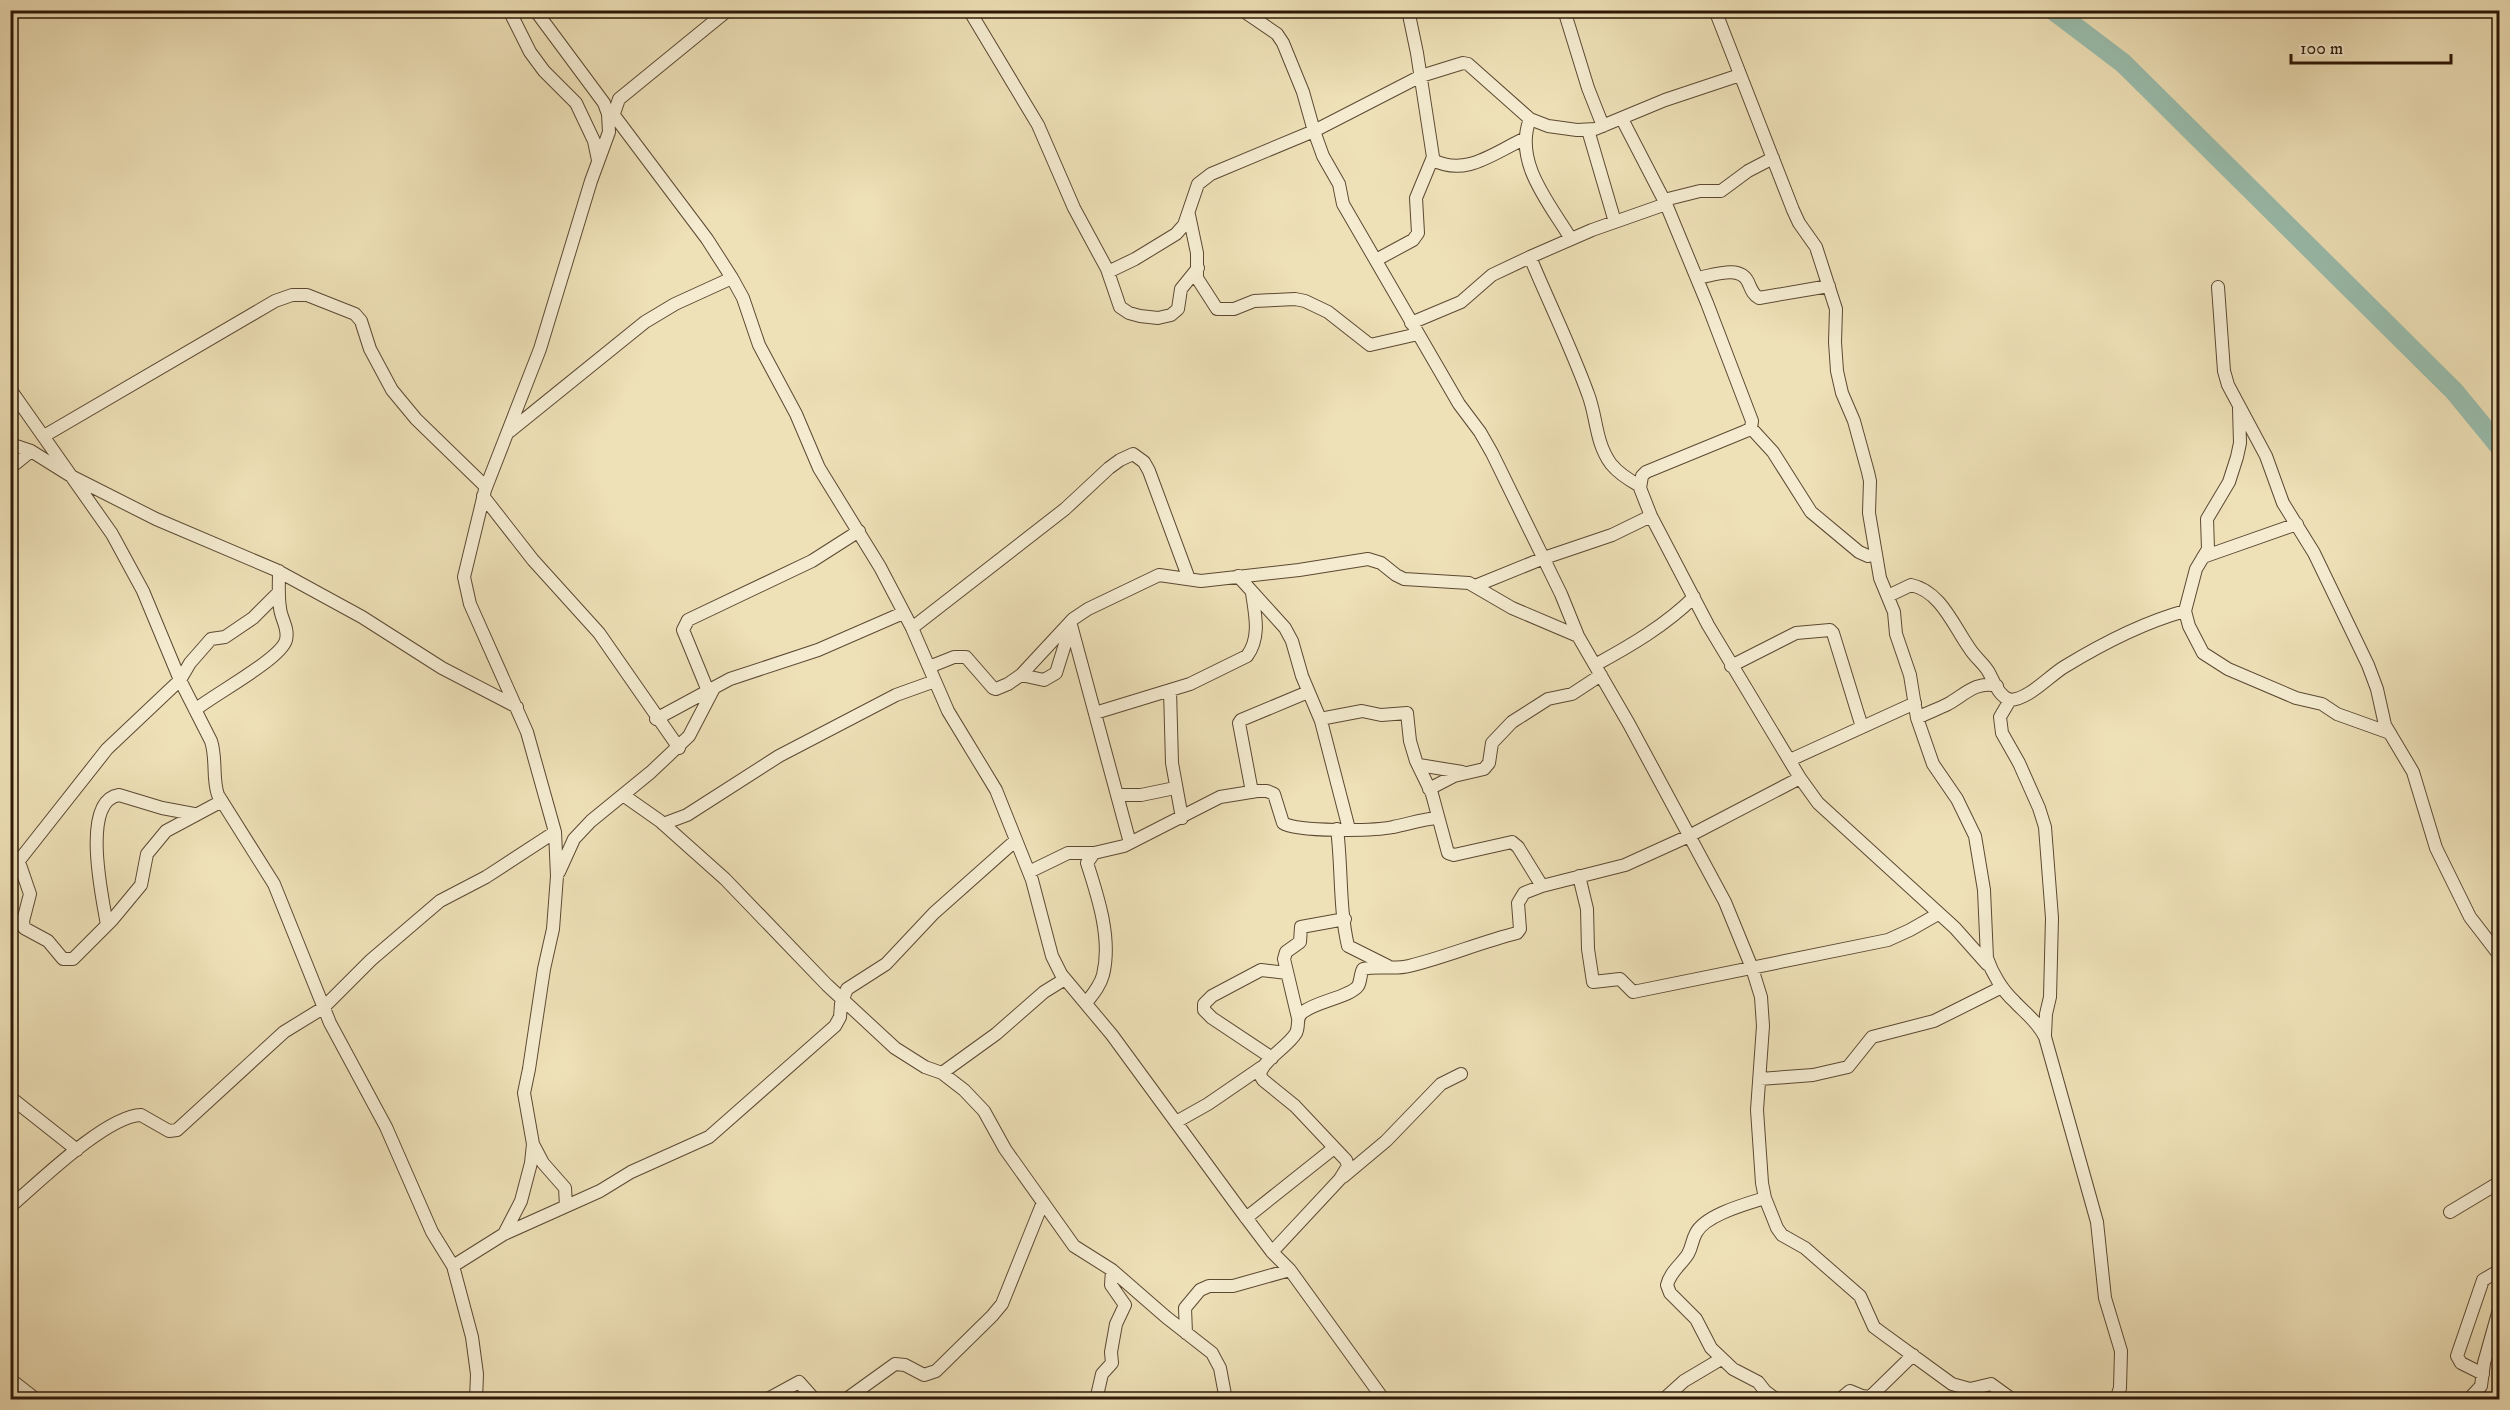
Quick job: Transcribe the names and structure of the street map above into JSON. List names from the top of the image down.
{
  "scale_bar": "100 m"
}
